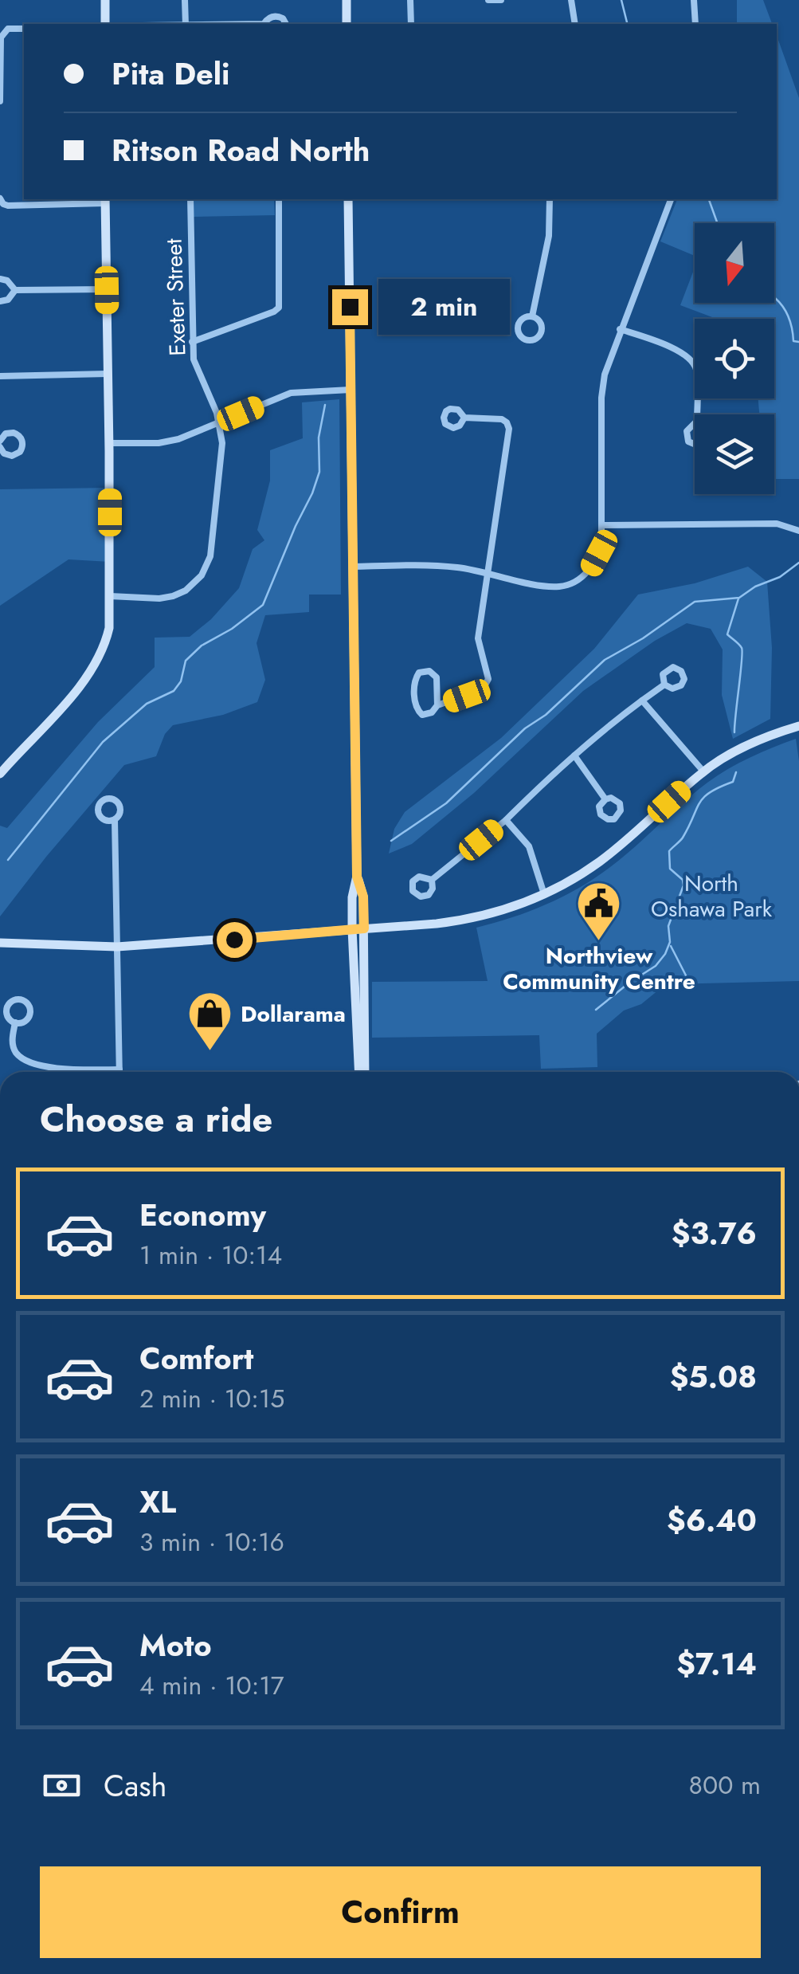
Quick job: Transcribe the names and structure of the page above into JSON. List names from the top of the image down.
{
  "streets": {
    "street": ["Exeter Street"]
  },
  "parks": ["North Oshawa Park"],
  "places": {
    "public building": ["Northview Community Centre"],
    "shop": ["Dollarama"]
  },
  "north": "bottom",
  "page": {
    "banner": ["Pita Deli", "Ritson Road North"],
    "bubble": "2 min",
    "heading": "Choose a ride",
    "list": [
      {
        "name": "Economy",
        "note": "1 min · 10:14",
        "value": "$3.76"
      },
      {
        "name": "Comfort",
        "note": "2 min · 10:15",
        "value": "$5.08"
      },
      {
        "name": "XL",
        "note": "3 min · 10:16",
        "value": "$6.40"
      },
      {
        "name": "Moto",
        "note": "4 min · 10:17",
        "value": "$7.14"
      }
    ],
    "pay": ["Cash", "800 m"],
    "buttons": "Confirm"
  }
}
